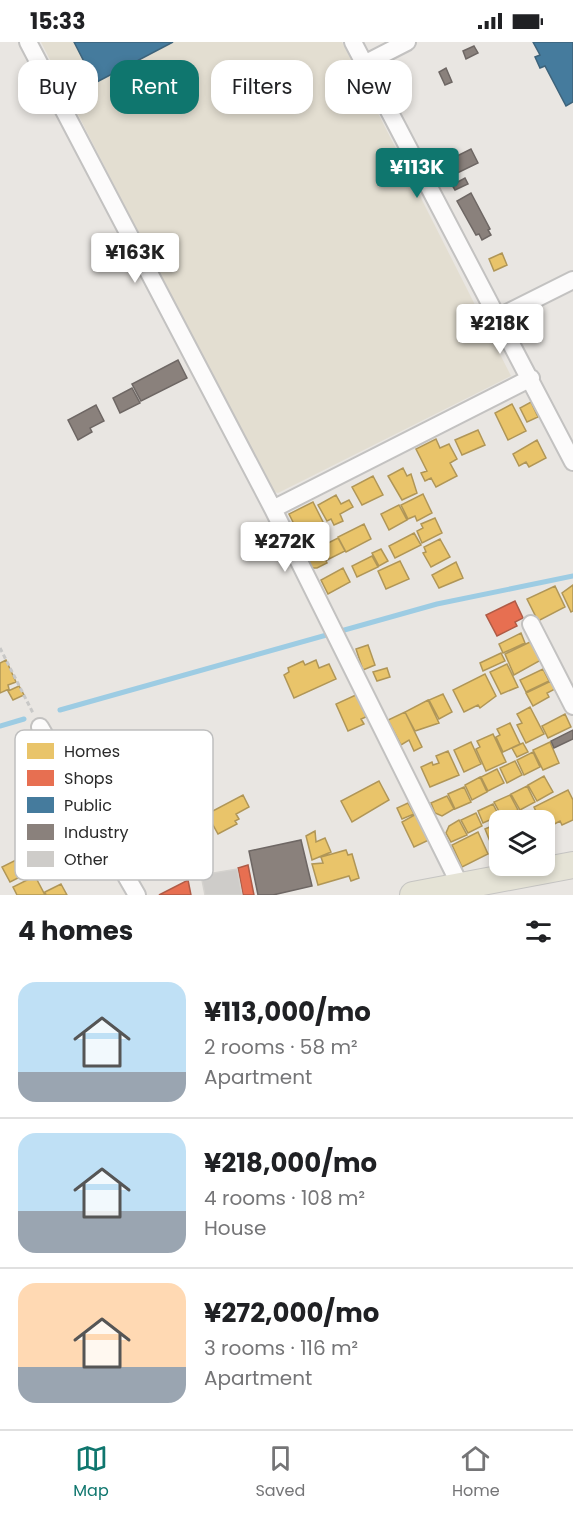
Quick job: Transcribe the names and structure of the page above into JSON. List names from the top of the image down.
{
  "legend": [
    "Homes",
    "Shops",
    "Public",
    "Industry",
    "Other"
  ],
  "page": {
    "status": "15:33",
    "chip": [
      "Buy",
      "Rent",
      "Filters",
      "New"
    ],
    "price": [
      "¥113K",
      "¥163K",
      "¥218K",
      "¥272K"
    ],
    "heading": "4 homes",
    "list": [
      {
        "name": "¥113,000/mo",
        "note": "2 rooms · 58 m² · Apartment"
      },
      {
        "name": "¥218,000/mo",
        "note": "4 rooms · 108 m² · House"
      },
      {
        "name": "¥272,000/mo",
        "note": "3 rooms · 116 m² · Apartment"
      }
    ],
    "tabs": ["Map", "Saved", "Home"]
  }
}
